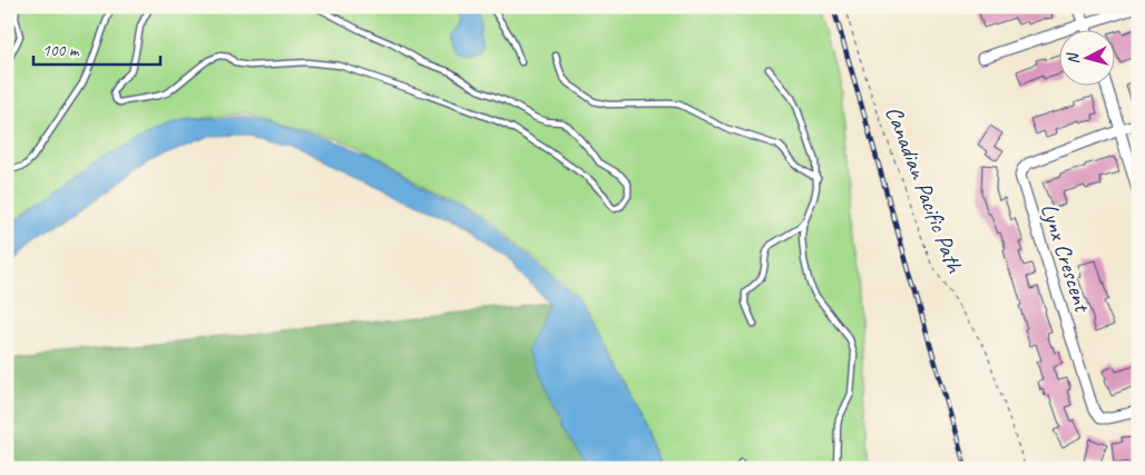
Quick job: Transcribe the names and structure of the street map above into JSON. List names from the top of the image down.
{
  "streets": {
    "street": ["Lynx Crescent"],
    "path": ["Canadian Pacific Path"]
  },
  "scale_bar": "100 m",
  "north": "left"
}
